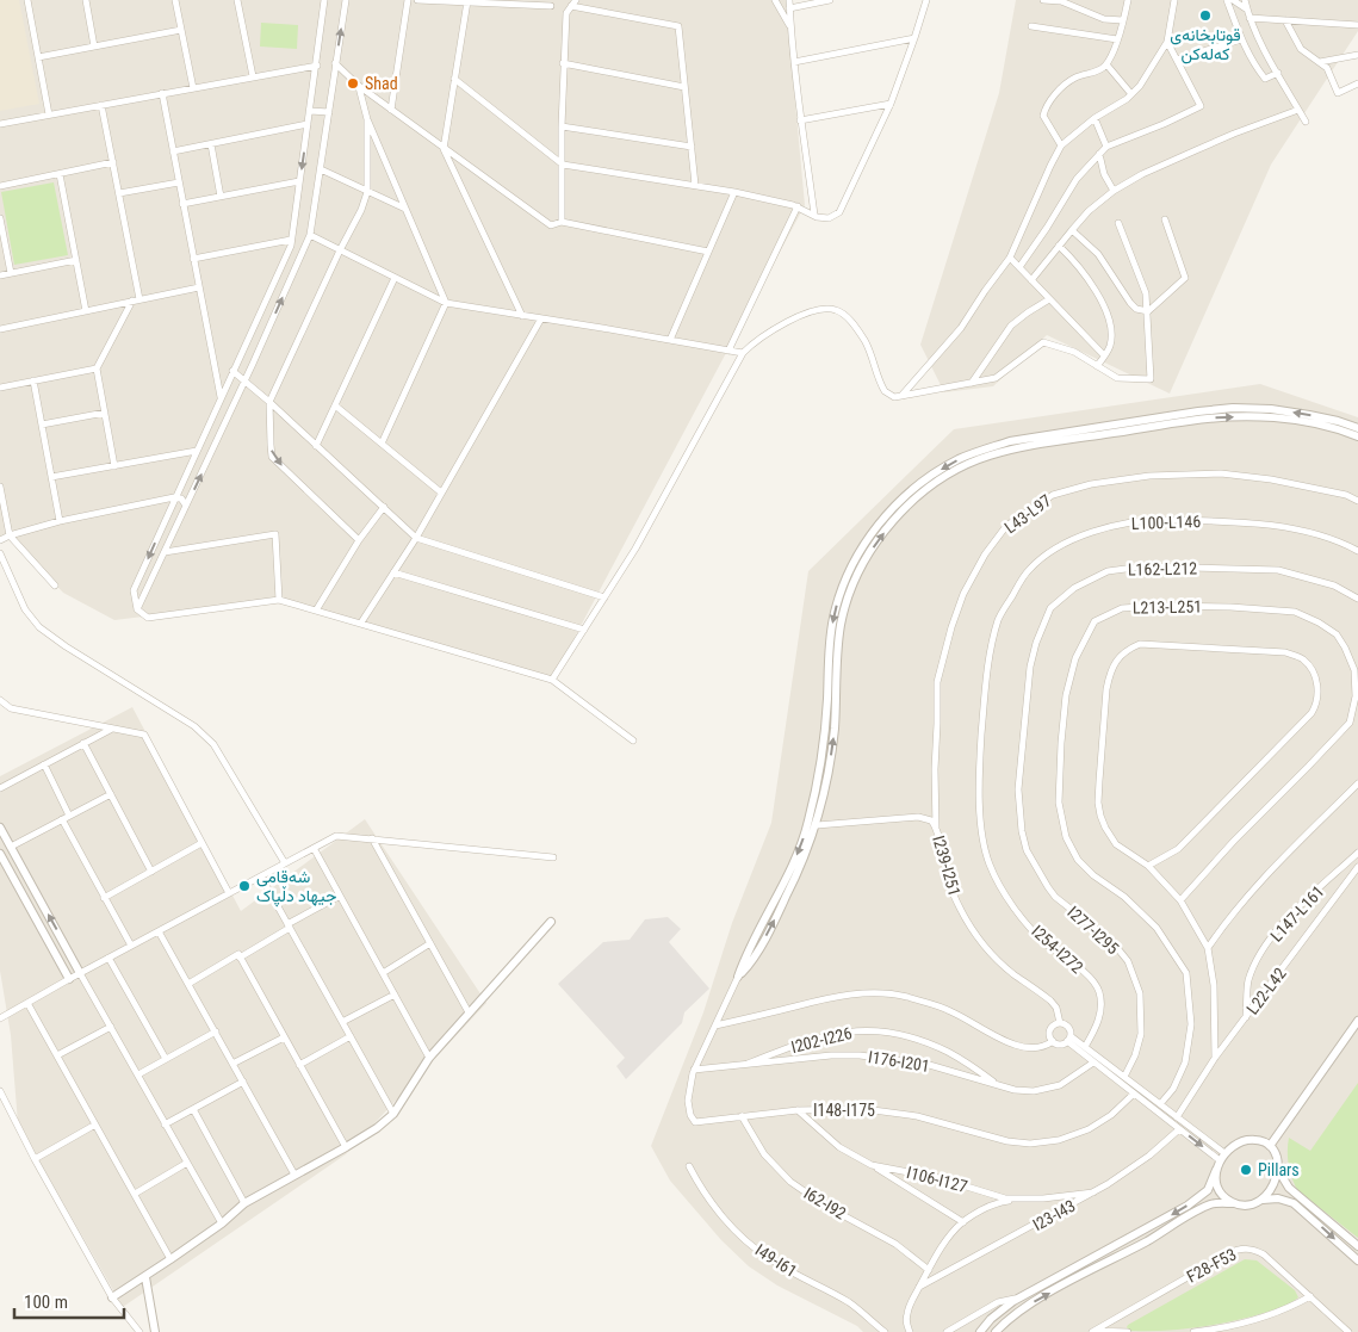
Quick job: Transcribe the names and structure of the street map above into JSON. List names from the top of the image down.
{
  "streets": {
    "street": [
      "L43-L97",
      "L100-L146",
      "L162-L212",
      "L213-L251",
      "I239-I251",
      "L147-L161",
      "I277-I295",
      "I254-I272",
      "L22-L42",
      "I202-I226",
      "I176-I201",
      "I148-I175",
      "I106-I127",
      "I62-I92",
      "I23-I43",
      "I49-I61",
      "F28-F53"
    ]
  },
  "crossings": [
    ["L43-L97", "I239-I251"],
    ["L100-L146", "I254-I272"],
    ["L162-L212", "I277-I295"],
    ["L147-L161", "L22-L42"],
    ["I202-I226", "I176-I201"],
    ["I176-I201", "I148-I175"],
    ["I148-I175", "I106-I127"],
    ["I148-I175", "I62-I92"],
    ["I106-I127", "I23-I43"]
  ],
  "places": [
    "قوتابخانەی کەلەکن",
    "Shad",
    "شەقامی جیهاد دڵپاک",
    "Pillars"
  ],
  "scale_bar": "100 m"
}
